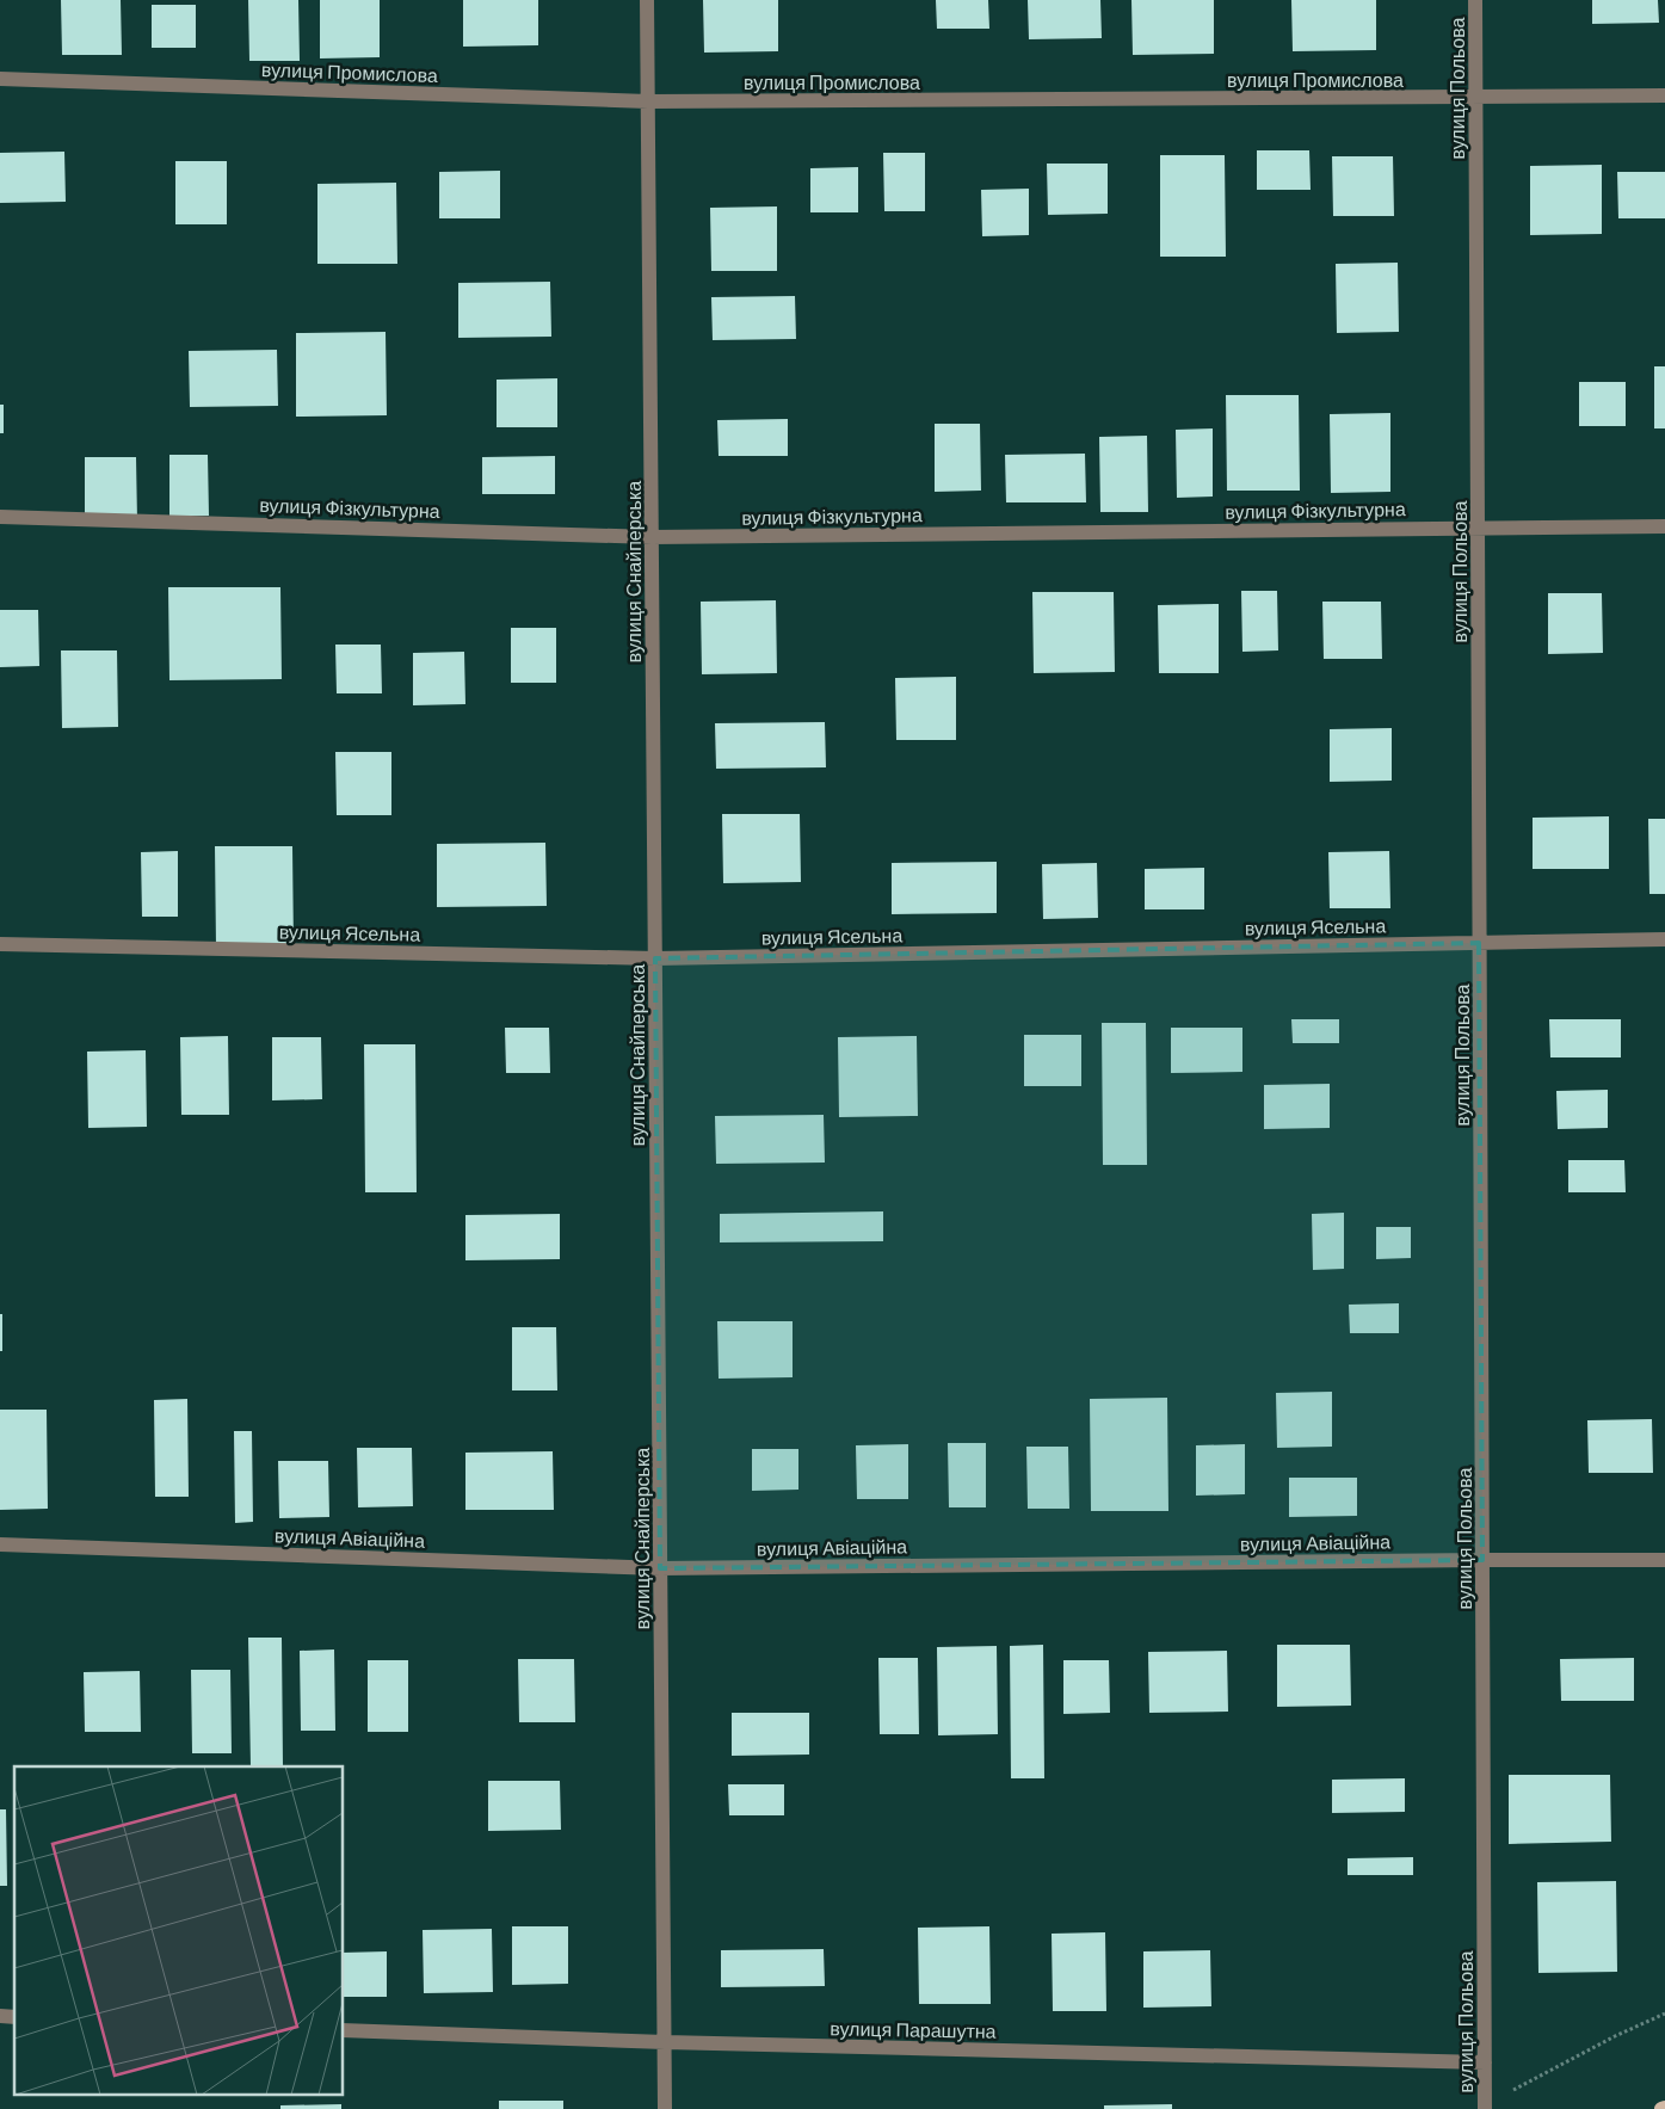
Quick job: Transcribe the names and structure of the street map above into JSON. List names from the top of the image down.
{
  "streets": {
    "street": [
      "вулиця Промислова",
      "вулиця Польова",
      "вулиця Фізкультурна",
      "вулиця Снайперська",
      "вулиця Ясельна",
      "вулиця Авіаційна",
      "вулиця Парашутна"
    ]
  },
  "crossings": [
    ["вулиця Промислова", "вулиця Польова"],
    ["вулиця Промислова", "вулиця Снайперська"],
    ["вулиця Польова", "вулиця Фізкультурна"],
    ["вулиця Польова", "вулиця Ясельна"],
    ["вулиця Польова", "вулиця Авіаційна"],
    ["вулиця Польова", "вулиця Парашутна"],
    ["вулиця Фізкультурна", "вулиця Снайперська"],
    ["вулиця Снайперська", "вулиця Ясельна"],
    ["вулиця Снайперська", "вулиця Авіаційна"],
    ["вулиця Снайперська", "вулиця Парашутна"]
  ]
}
